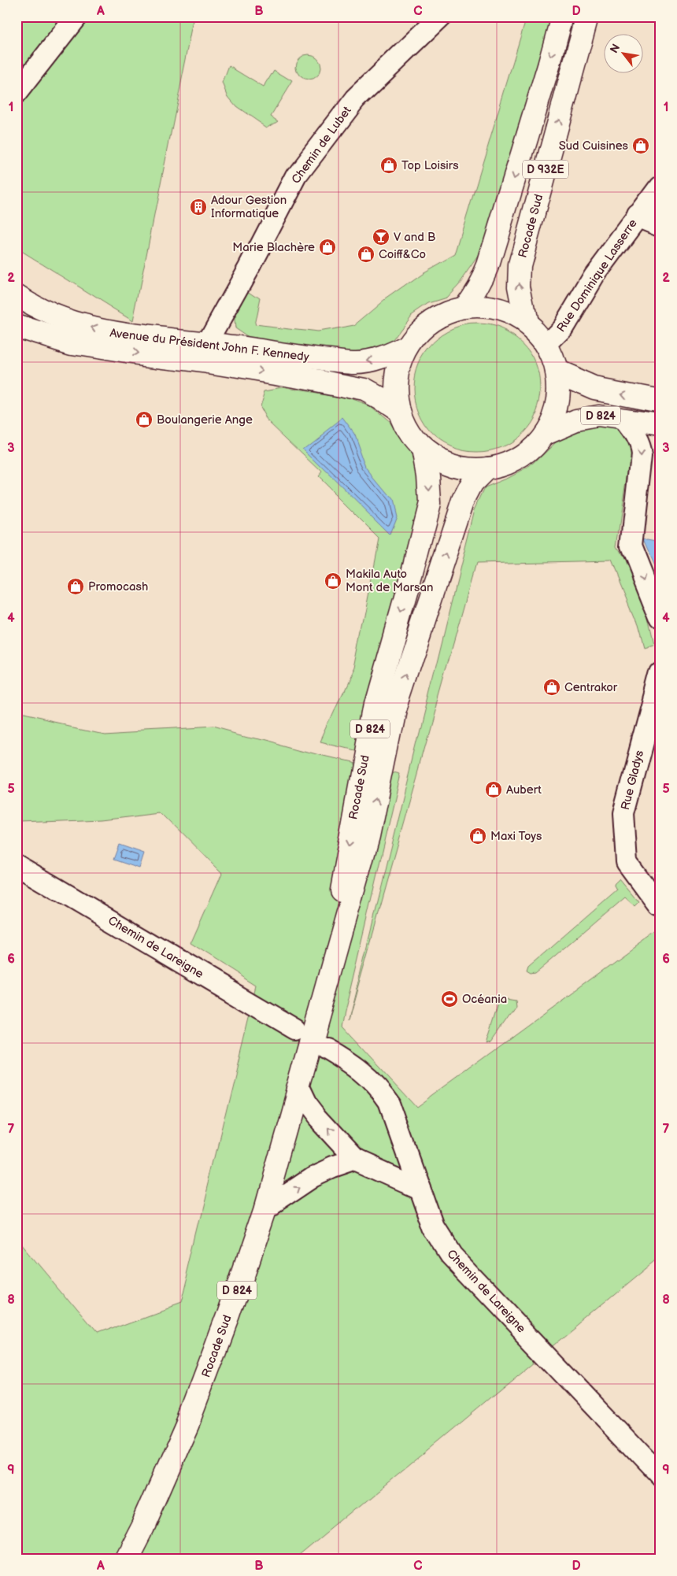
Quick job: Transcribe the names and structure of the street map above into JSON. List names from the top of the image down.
{
  "streets": {
    "main road": [
      "D 932E",
      "Rocade Sud",
      "Avenue du Président John F. Kennedy",
      "D 824"
    ],
    "street": [
      "Chemin de Lubet",
      "Rue Dominique Lasserre",
      "Rue Gladys",
      "Chemin de Lareigne"
    ]
  },
  "crossings": [
    ["Chemin de Lubet", "Avenue du Président John F. Kennedy"]
  ],
  "places": {
    "shop": [
      "Sud Cuisines",
      "Top Loisirs",
      "Marie Blachère",
      "Coiff&Co",
      "Boulangerie Ange",
      "Makila Auto Mont de Marsan",
      "Promocash",
      "Centrakor",
      "Aubert",
      "Maxi Toys"
    ],
    "building": ["Adour Gestion Informatique"],
    "bar": ["V and B"],
    "sports": ["Océania"]
  },
  "north": "top left",
  "grid": {
    "columns": [
      "A",
      "B",
      "C",
      "D"
    ],
    "rows": [
      "1",
      "2",
      "3",
      "4",
      "5",
      "6",
      "7",
      "8",
      "9"
    ]
  }
}
